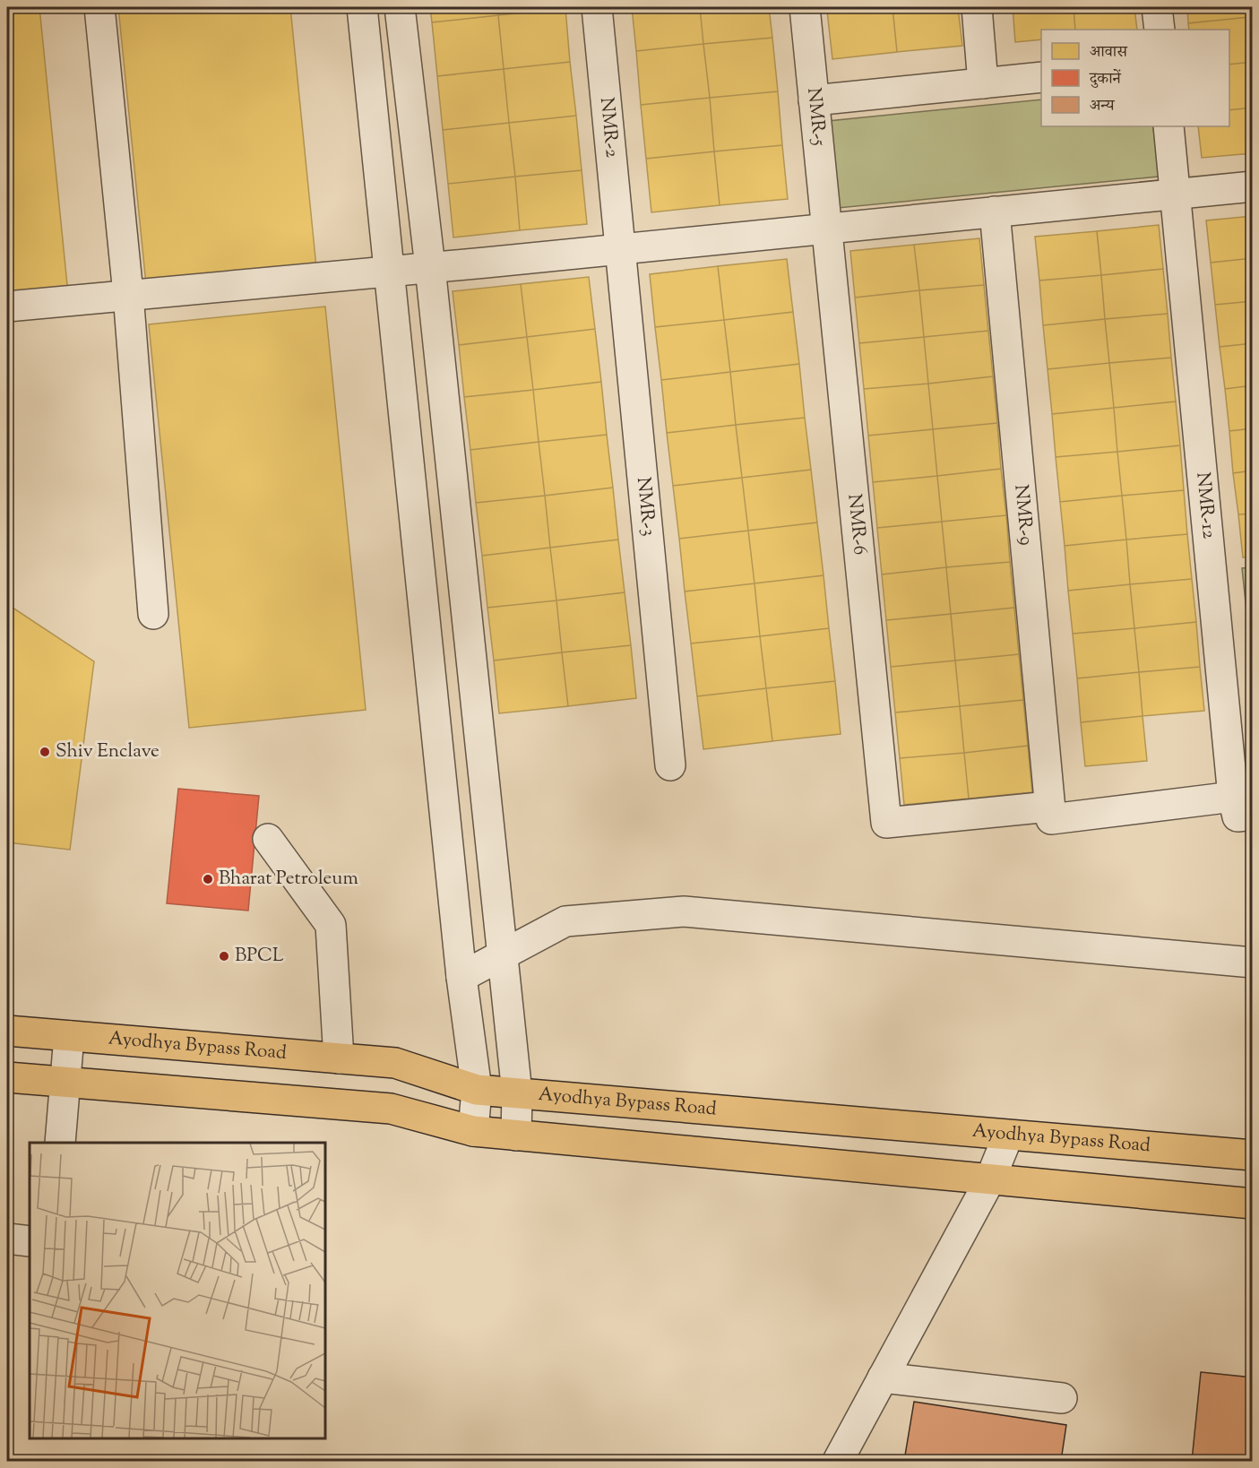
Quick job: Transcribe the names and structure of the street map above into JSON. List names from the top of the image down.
{
  "streets": {
    "main road": ["Ayodhya Bypass Road"],
    "street": [
      "NMR-5",
      "NMR-2",
      "NMR-12",
      "NMR-3",
      "NMR-9",
      "NMR-6"
    ]
  },
  "crossings": [
    ["NMR-5", "NMR-6"],
    ["NMR-2", "NMR-3"],
    ["NMR-9", "NMR-6"]
  ],
  "places": ["Shiv Enclave", "Bharat Petroleum", "BPCL"],
  "legend": ["आवास", "दुकानें", "अन्य"]
}
